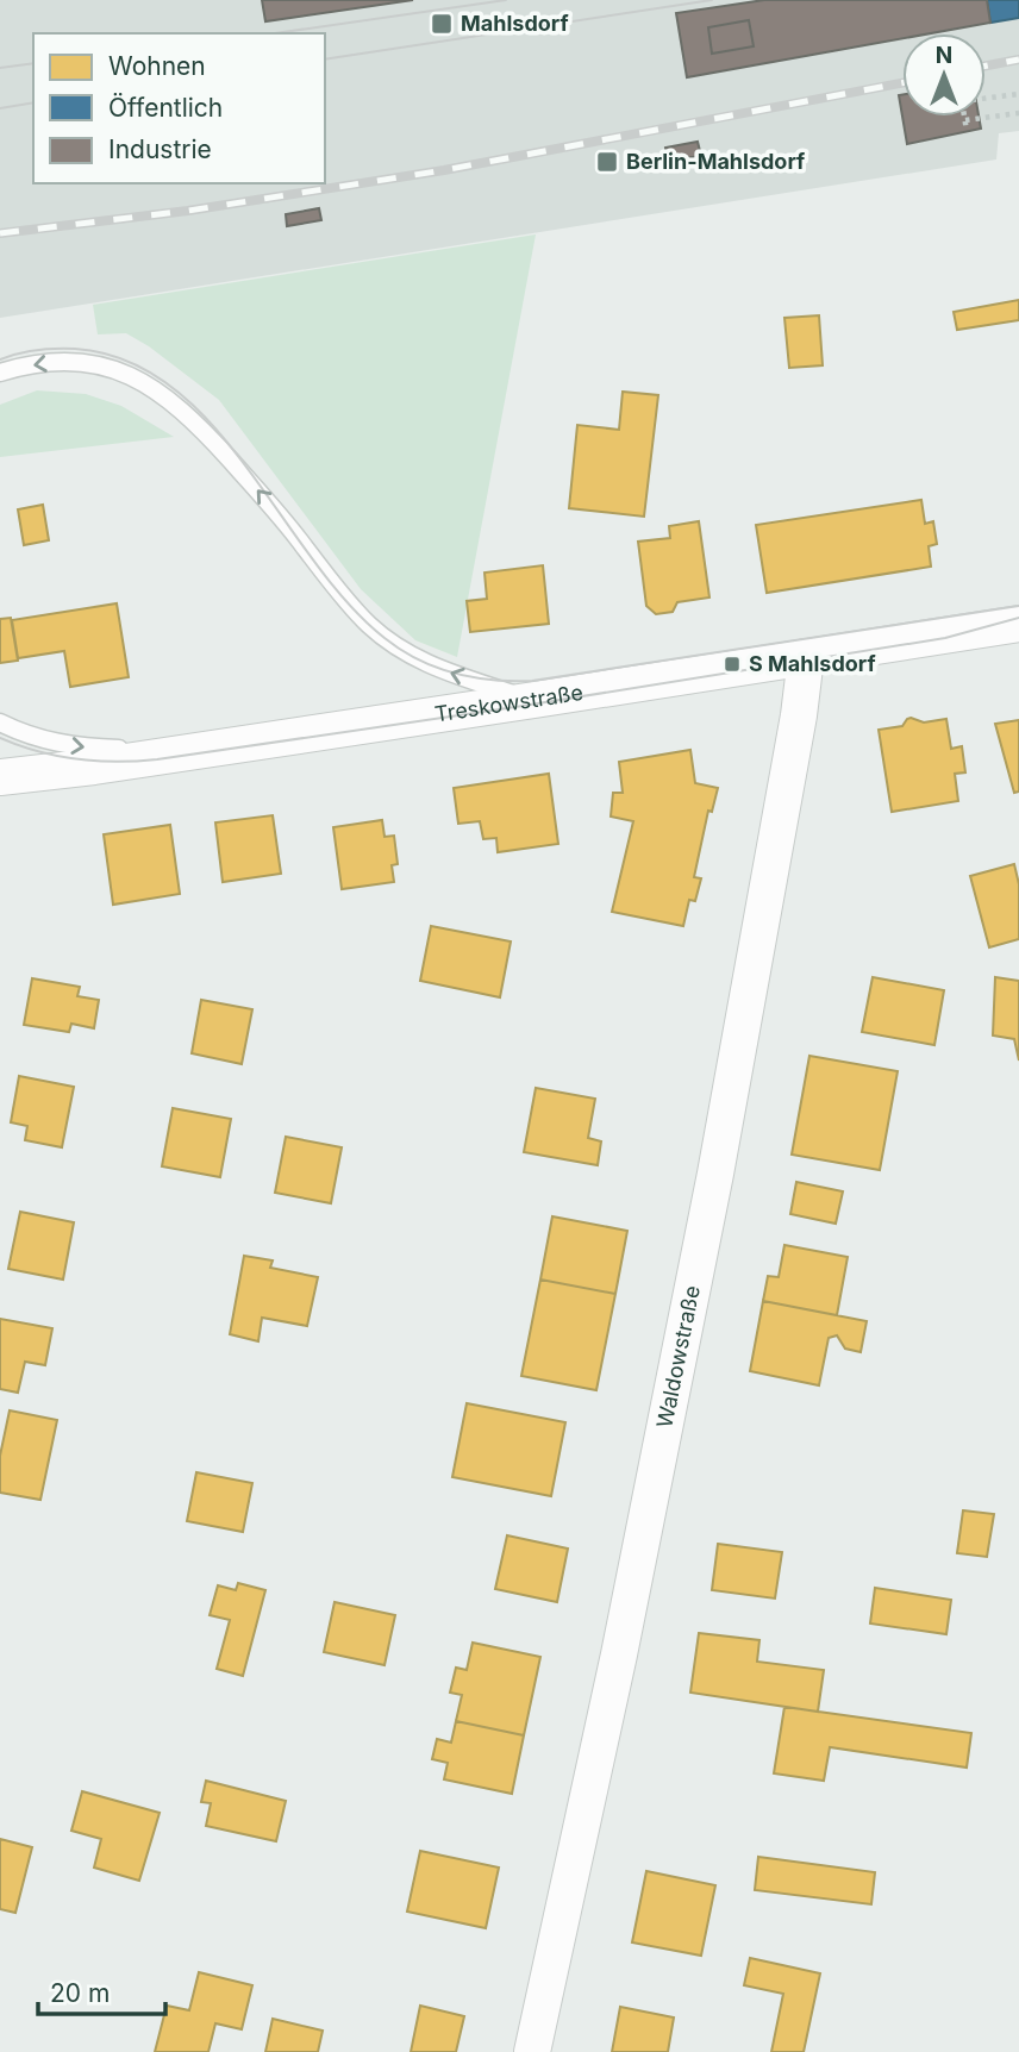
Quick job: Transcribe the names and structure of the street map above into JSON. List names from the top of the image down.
{
  "streets": {
    "street": ["Treskowstraße", "Waldowstraße"]
  },
  "crossings": [
    ["Treskowstraße", "Waldowstraße"]
  ],
  "places": {
    "transit": ["Mahlsdorf", "Berlin-Mahlsdorf", "S Mahlsdorf"]
  },
  "legend": ["Wohnen", "Öffentlich", "Industrie"],
  "scale_bar": "20 m",
  "north": "top"
}
